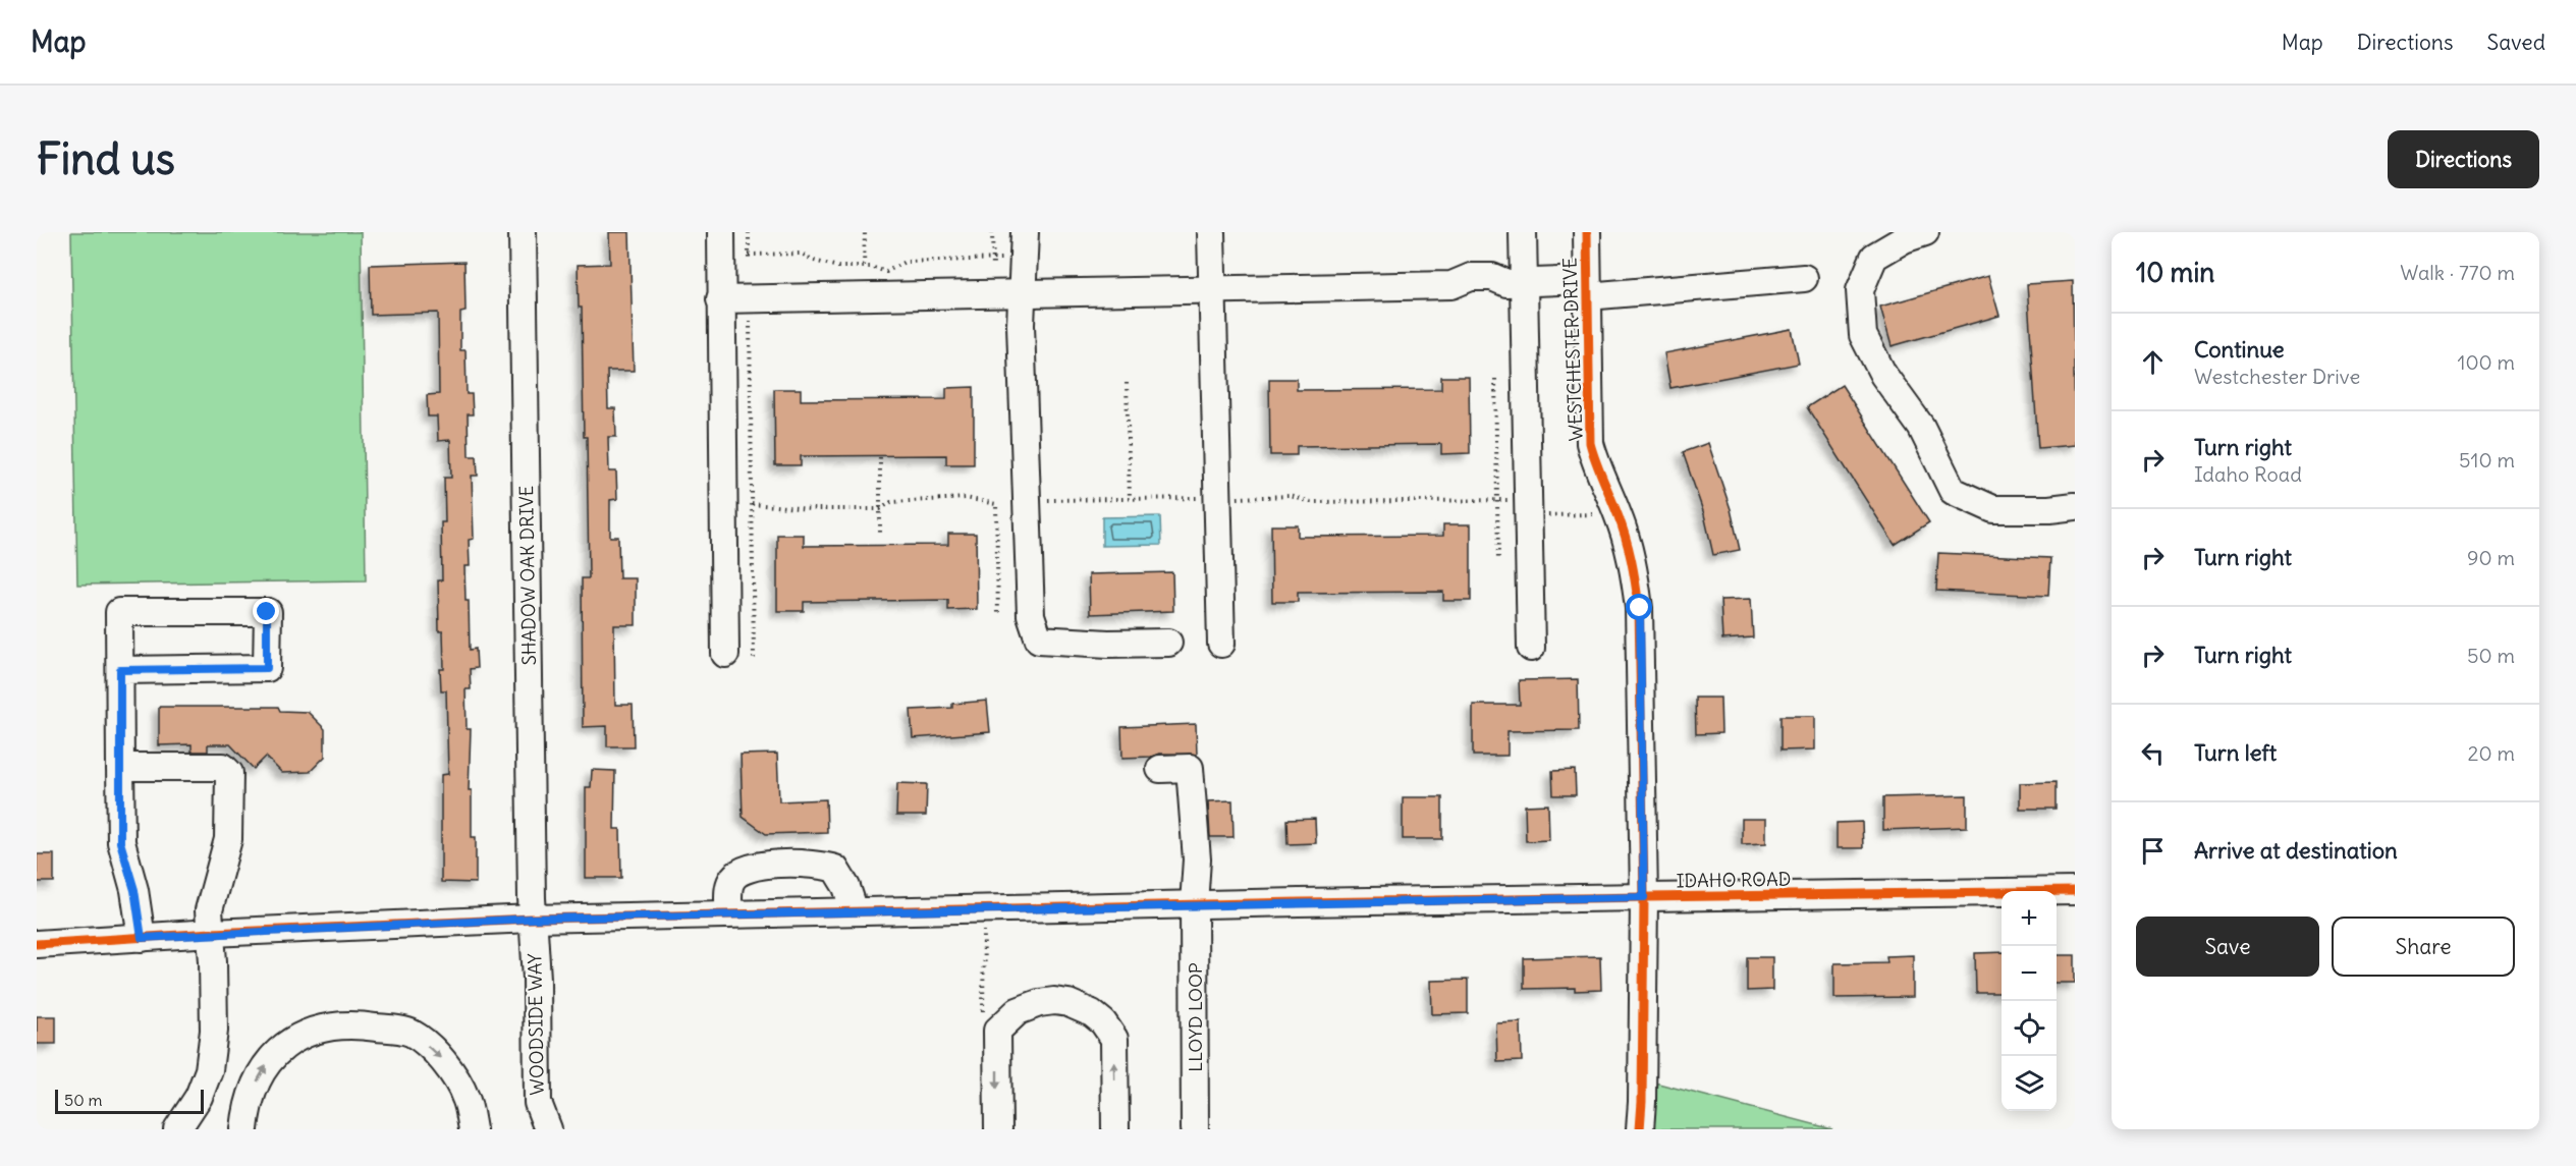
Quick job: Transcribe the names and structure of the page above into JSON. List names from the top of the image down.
{
  "streets": {
    "street": [
      "WESTCHESTER DRIVE",
      "SHADOW OAK DRIVE",
      "IDAHO ROAD",
      "LLOYD LOOP",
      "WOODSIDE WAY"
    ]
  },
  "crossings": [
    ["WESTCHESTER DRIVE", "IDAHO ROAD"],
    ["SHADOW OAK DRIVE", "IDAHO ROAD"],
    ["SHADOW OAK DRIVE", "WOODSIDE WAY"],
    ["IDAHO ROAD", "LLOYD LOOP"],
    ["IDAHO ROAD", "WOODSIDE WAY"]
  ],
  "scale_bar": "50 m",
  "page": {
    "header": "Map",
    "nav": ["Map", "Directions", "Saved"],
    "buttons": [
      "Directions",
      ["Save", "Share"]
    ],
    "title": "Find us",
    "heading": ["10 min", "Walk · 770 m"],
    "list": [
      ["Continue", "Westchester Drive", "100 m"],
      ["Turn right", "Idaho Road", "510 m"],
      ["Turn right", "90 m"],
      ["Turn right", "50 m"],
      ["Turn left", "20 m"],
      "Arrive at destination"
    ],
    "map_buttons": ["+", "−"],
    "scale": "50 m"
  }
}
